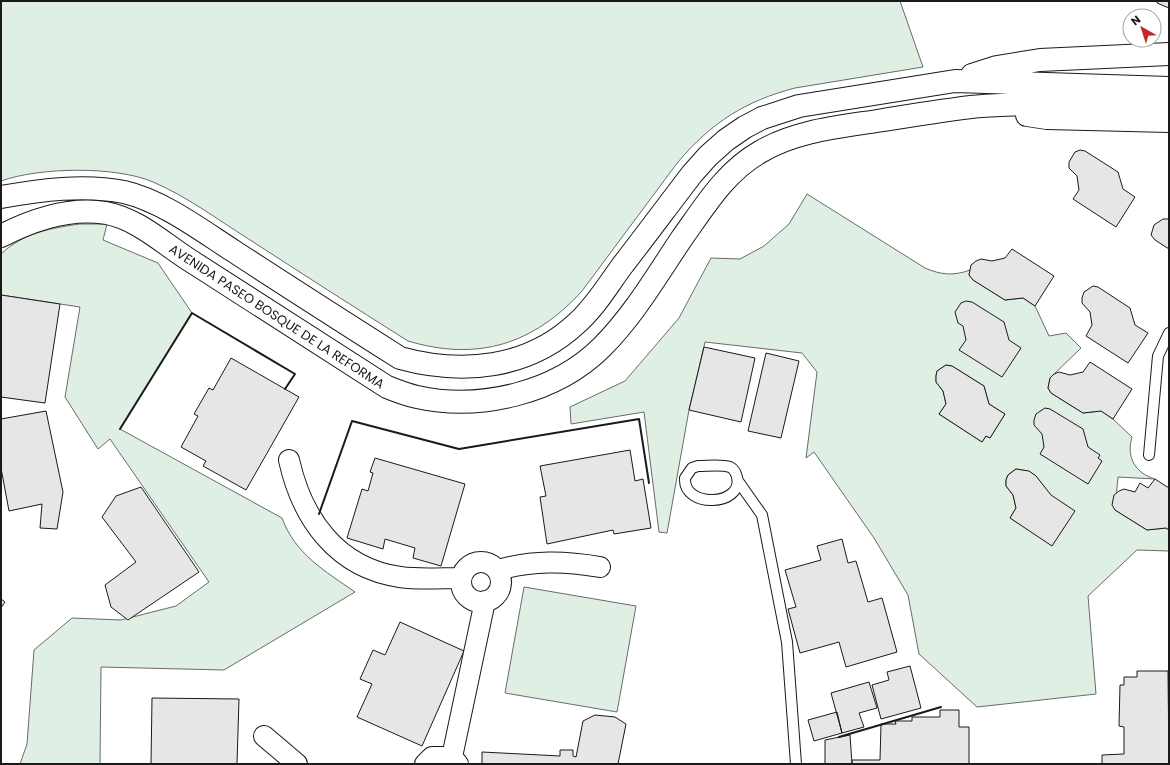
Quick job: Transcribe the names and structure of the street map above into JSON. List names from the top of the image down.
{
  "streets": {
    "main road": ["AVENIDA PASEO BOSQUE DE LA REFORMA"]
  },
  "north": "top left"
}
